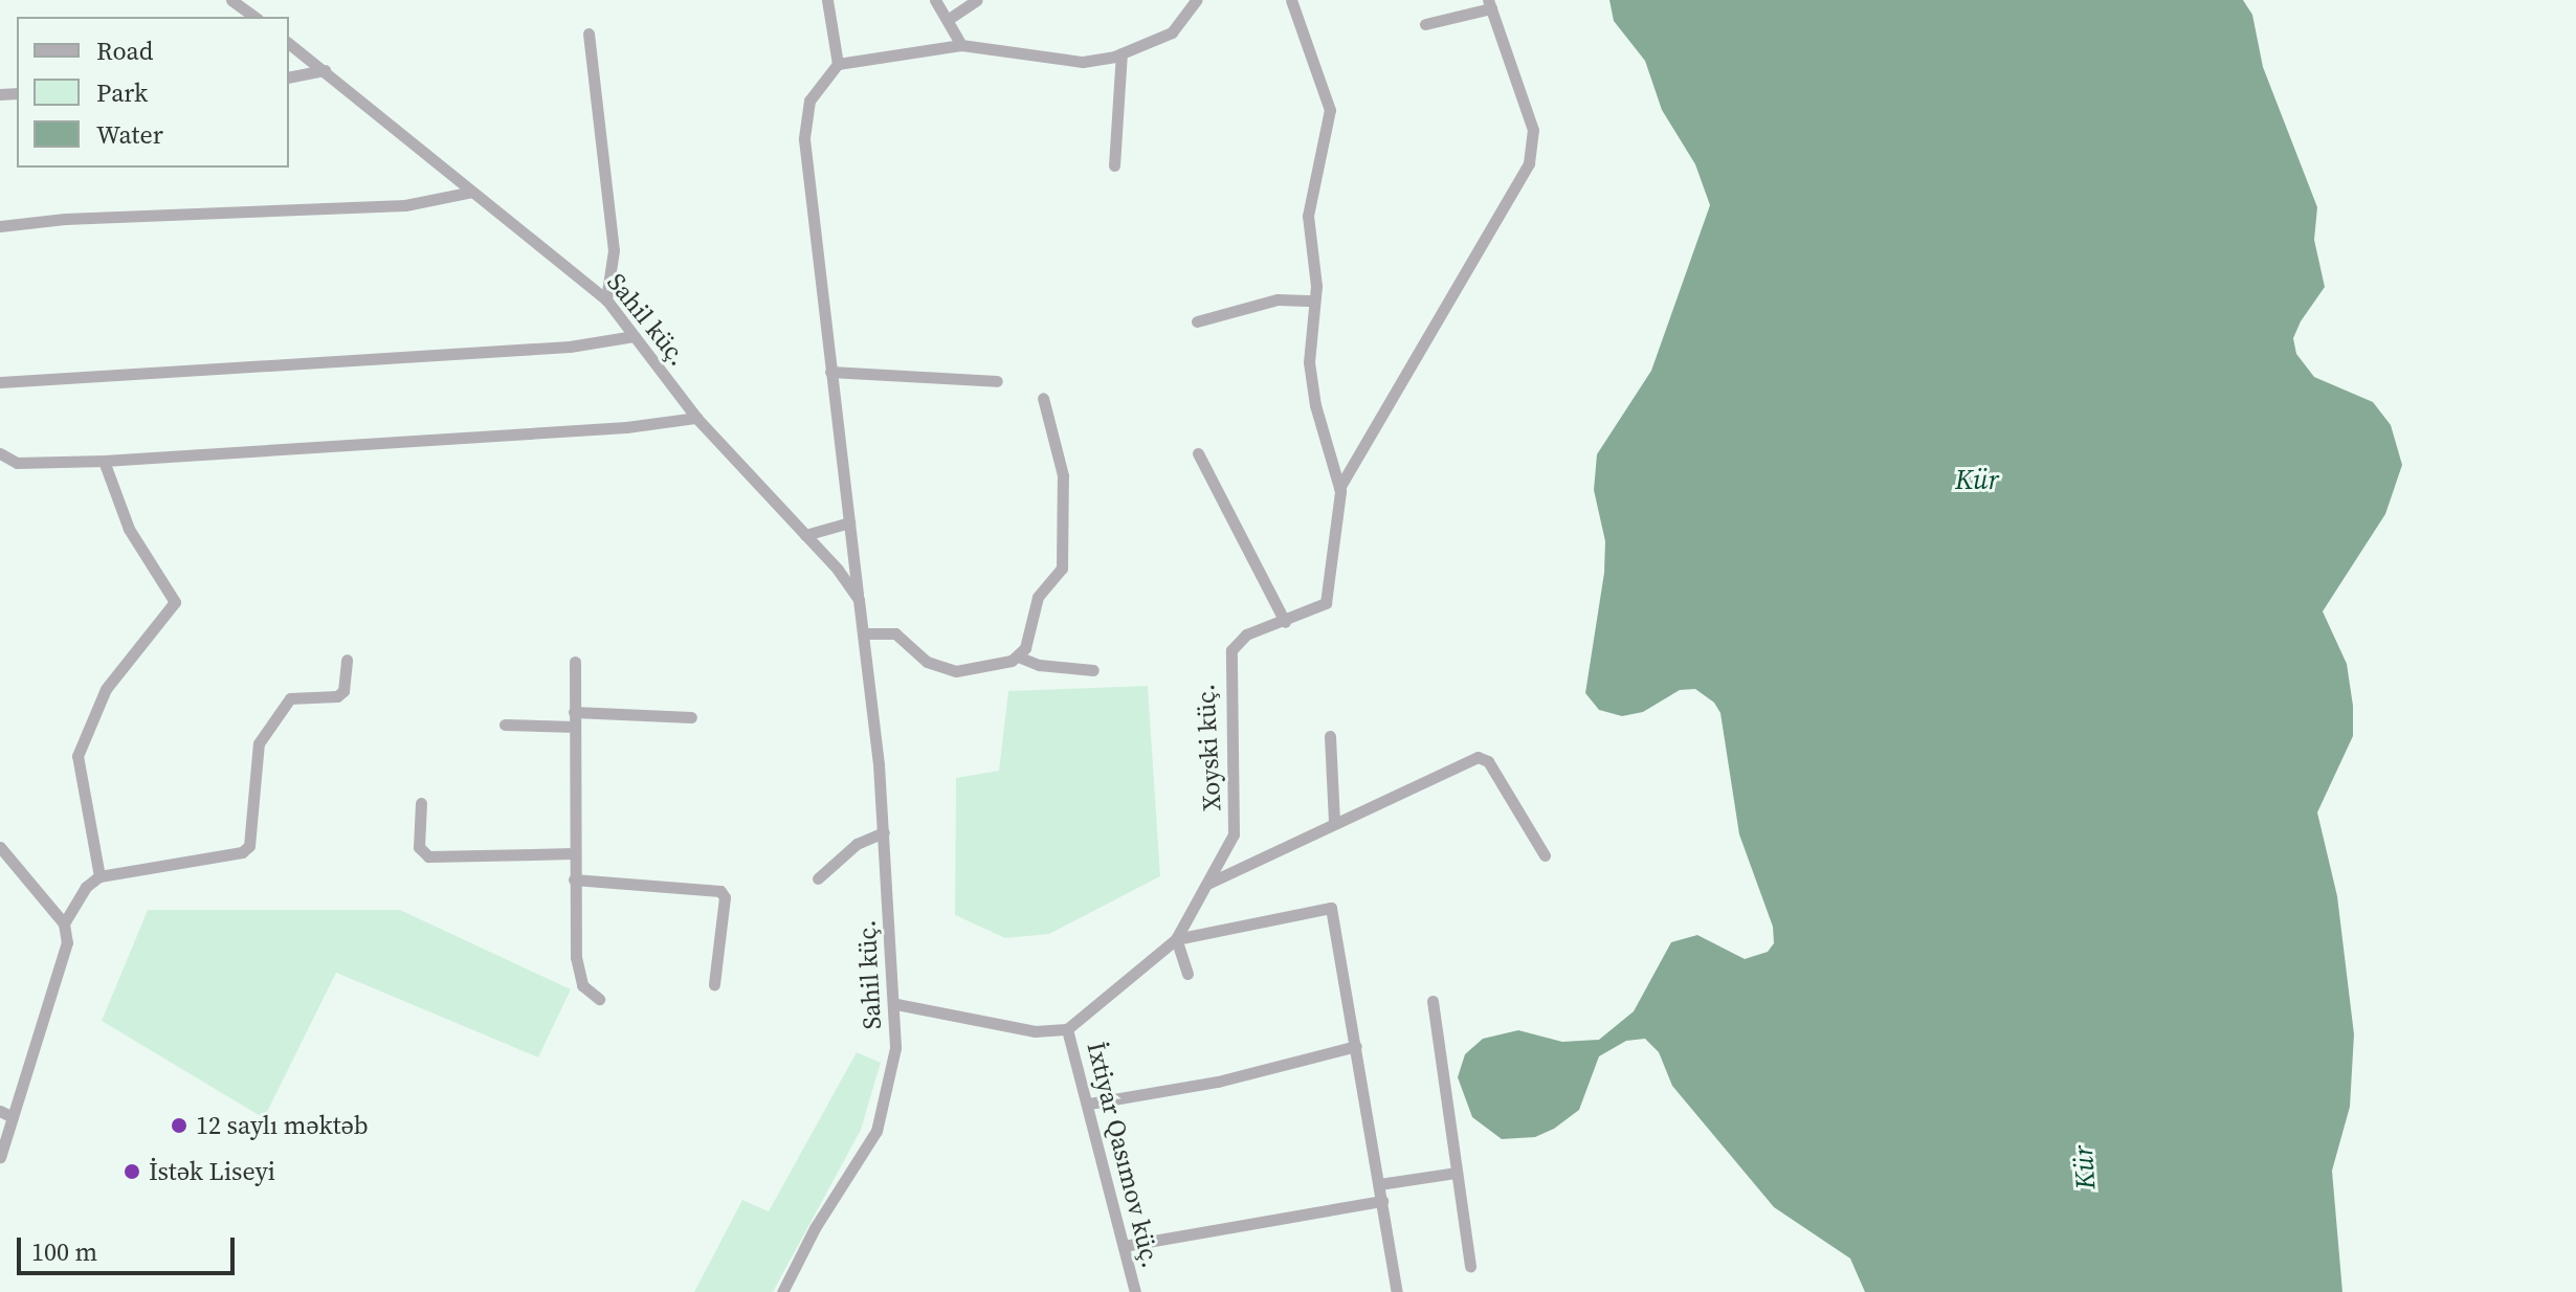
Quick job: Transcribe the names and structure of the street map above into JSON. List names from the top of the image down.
{
  "streets": {
    "street": ["Sahil küç.", "Xoyski küç.", "İxtiyar Qasımov küç."]
  },
  "crossings": [
    ["Xoyski küç.", "İxtiyar Qasımov küç."]
  ],
  "water": ["Kür"],
  "places": ["12 saylı məktəb", "İstək Liseyi"],
  "legend": ["Road", "Park", "Water"],
  "scale_bar": "100 m"
}
